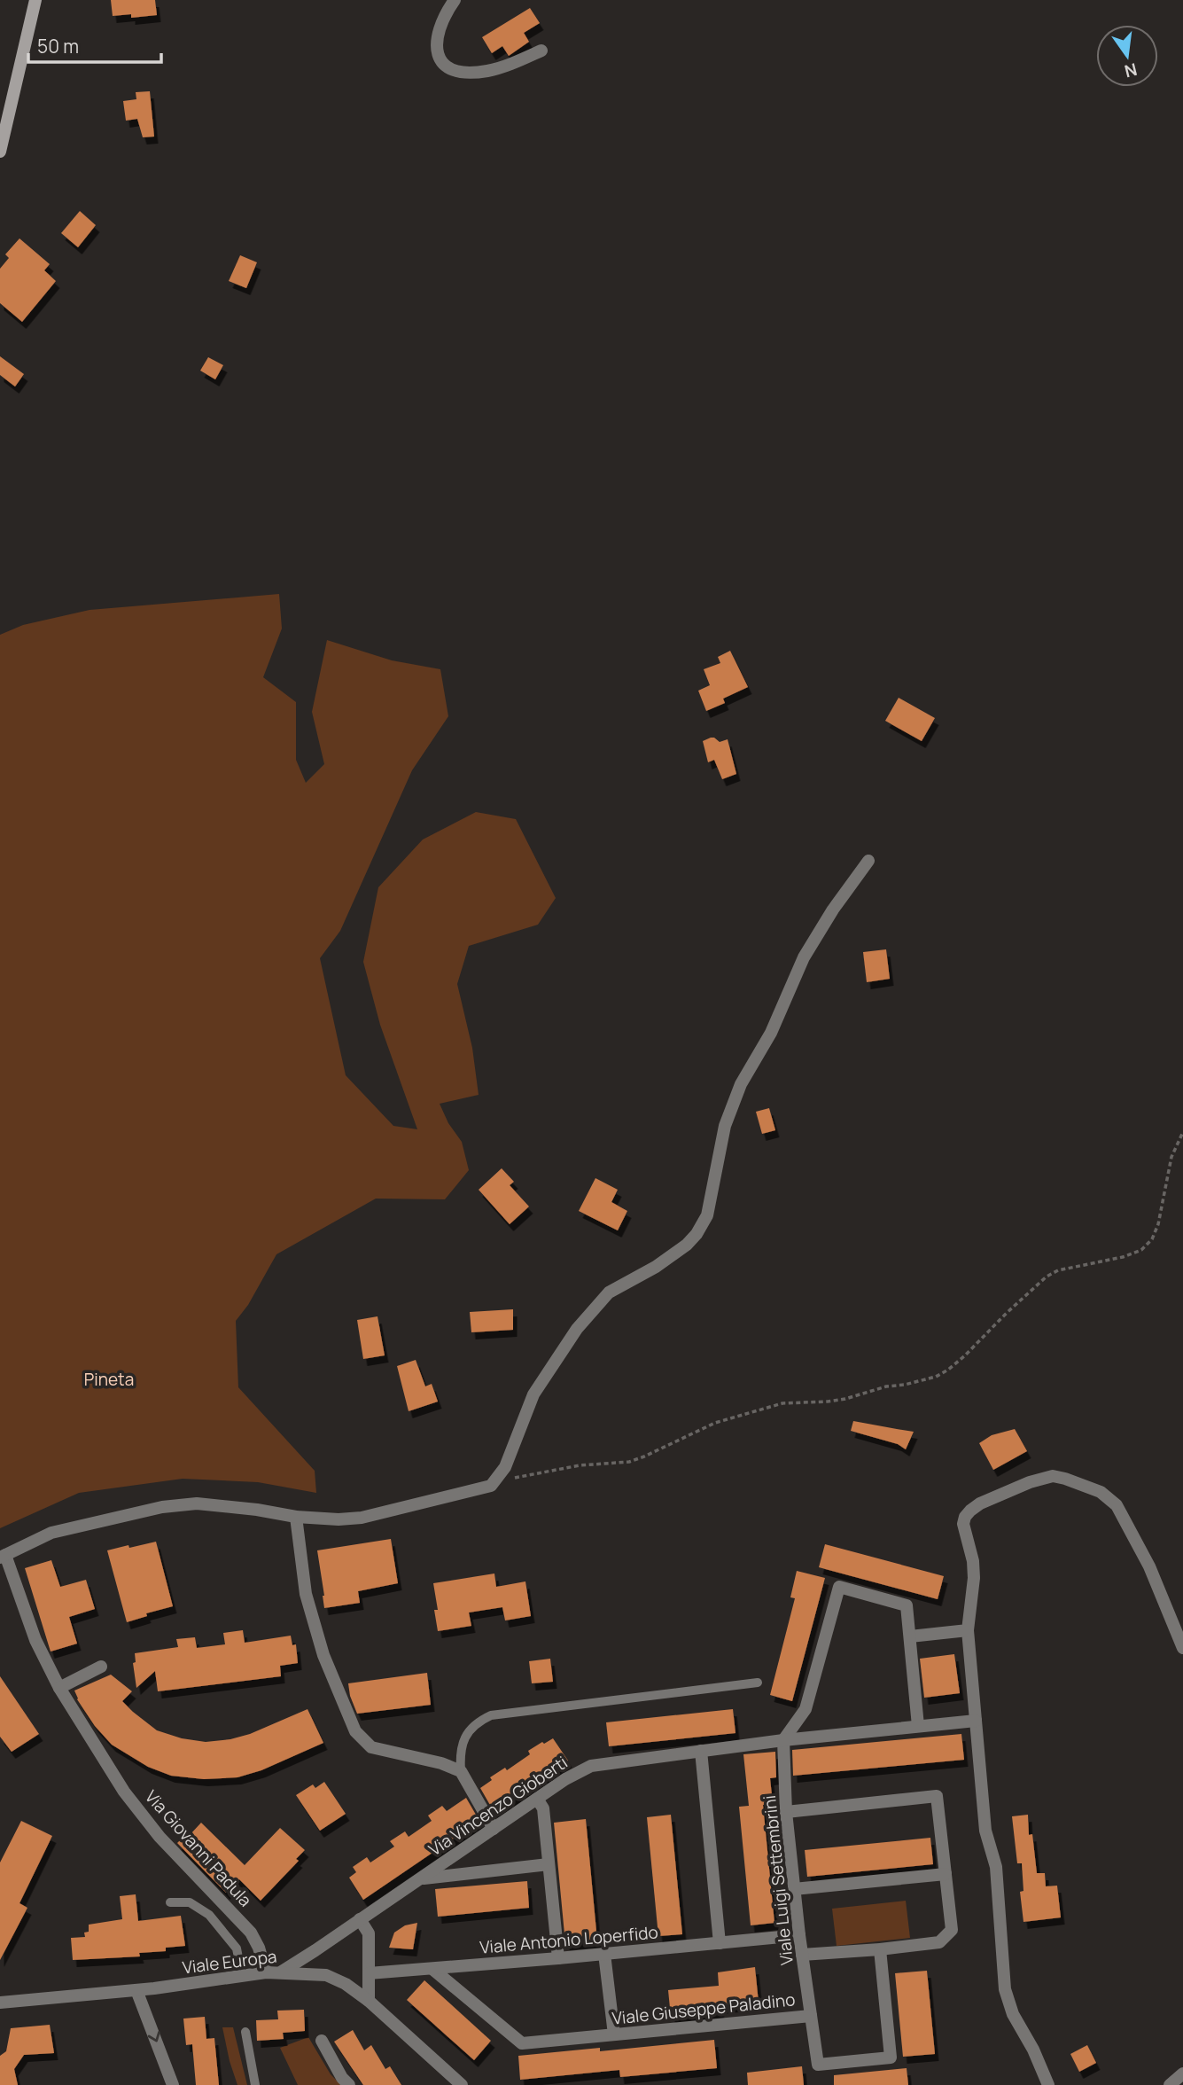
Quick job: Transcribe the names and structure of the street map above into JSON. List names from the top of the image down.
{
  "streets": {
    "street": [
      "Via Vincenzo Gioberti",
      "Via Giovanni Padula",
      "Viale Luigi Settembrini",
      "Viale Antonio Loperfido",
      "Viale Europa",
      "Viale Giuseppe Paladino"
    ]
  },
  "crossings": [
    ["Via Vincenzo Gioberti", "Viale Luigi Settembrini"],
    ["Via Vincenzo Gioberti", "Viale Europa"],
    ["Via Giovanni Padula", "Viale Europa"],
    ["Viale Luigi Settembrini", "Viale Antonio Loperfido"],
    ["Viale Luigi Settembrini", "Viale Giuseppe Paladino"],
    ["Viale Antonio Loperfido", "Viale Giuseppe Paladino"]
  ],
  "parks": ["Pineta"],
  "scale_bar": "50 m",
  "north": "bottom"
}
